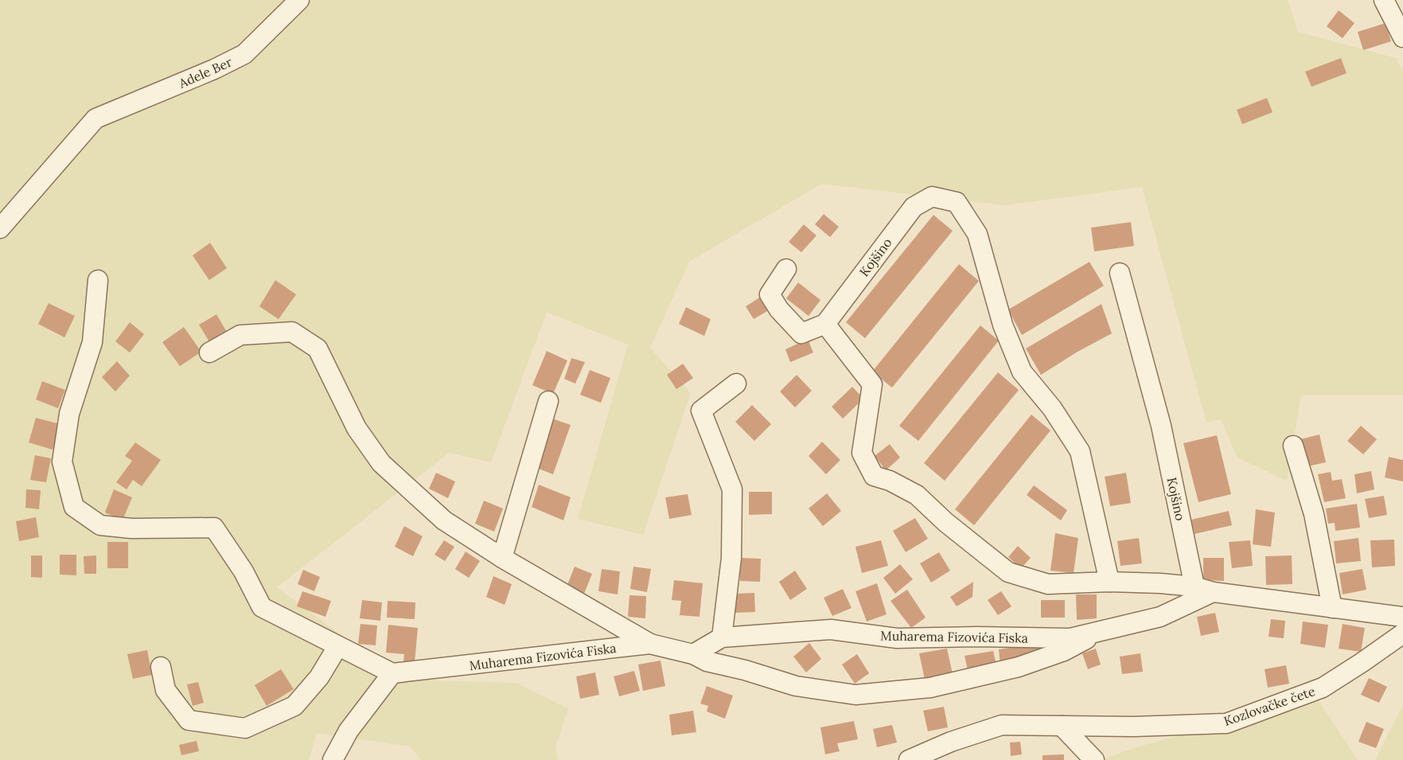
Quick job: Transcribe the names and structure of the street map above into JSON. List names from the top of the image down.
{
  "streets": {
    "street": [
      "Adele Ber",
      "Kojšino",
      "Muharema Fizovića Fiska",
      "Kozlovačke čete"
    ]
  }
}
